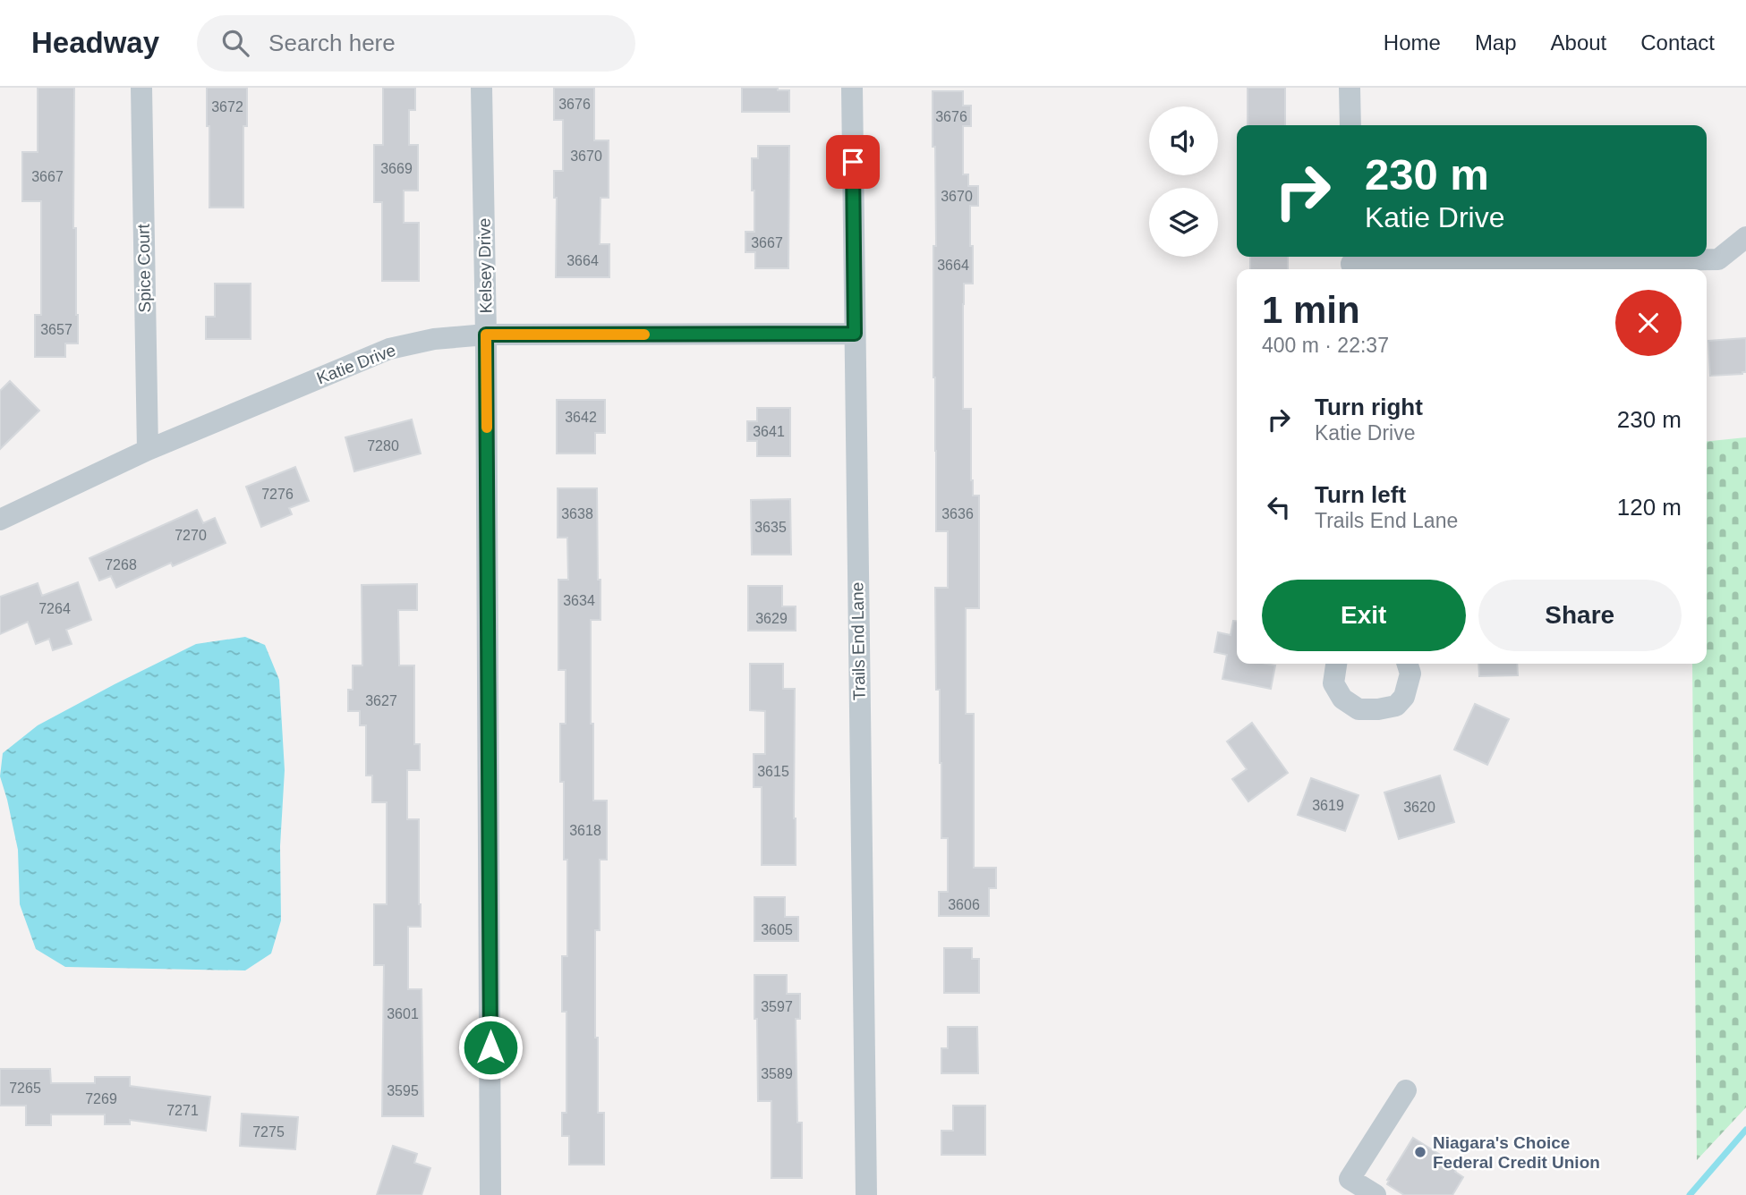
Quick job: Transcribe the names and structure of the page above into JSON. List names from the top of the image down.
{
  "streets": {
    "street": [
      "Kelsey Drive",
      "Spice Court",
      "Katie Drive",
      "Trails End Lane"
    ]
  },
  "crossings": [
    ["Kelsey Drive", "Katie Drive"],
    ["Spice Court", "Katie Drive"],
    ["Katie Drive", "Trails End Lane"]
  ],
  "places": ["Niagara's Choice Federal Credit Union"],
  "house_numbers": [
    "3676",
    "3672",
    "3676",
    "3670",
    "3669",
    "3667",
    "3670",
    "3667",
    "3664",
    "3664",
    "3657",
    "3642",
    "3641",
    "7280",
    "7276",
    "3638",
    "3636",
    "3635",
    "7270",
    "7268",
    "3634",
    "7264",
    "3629",
    "3627",
    "3615",
    "3619",
    "3620",
    "3618",
    "3606",
    "3605",
    "3597",
    "3601",
    "3589",
    "7265",
    "3595",
    "7269",
    "7271",
    "7275"
  ],
  "page": {
    "header": "Headway",
    "search": "Search here",
    "nav": [
      "Home",
      "Map",
      "About",
      "Contact"
    ],
    "turn": ["230 m", "Katie Drive"],
    "heading": ["1 min", "400 m · 22:37"],
    "list": [
      {
        "name": "Turn right",
        "note": "Katie Drive",
        "value": "230 m"
      },
      {
        "name": "Turn left",
        "note": "Trails End Lane",
        "value": "120 m"
      }
    ],
    "buttons": ["Exit", "Share"]
  }
}
